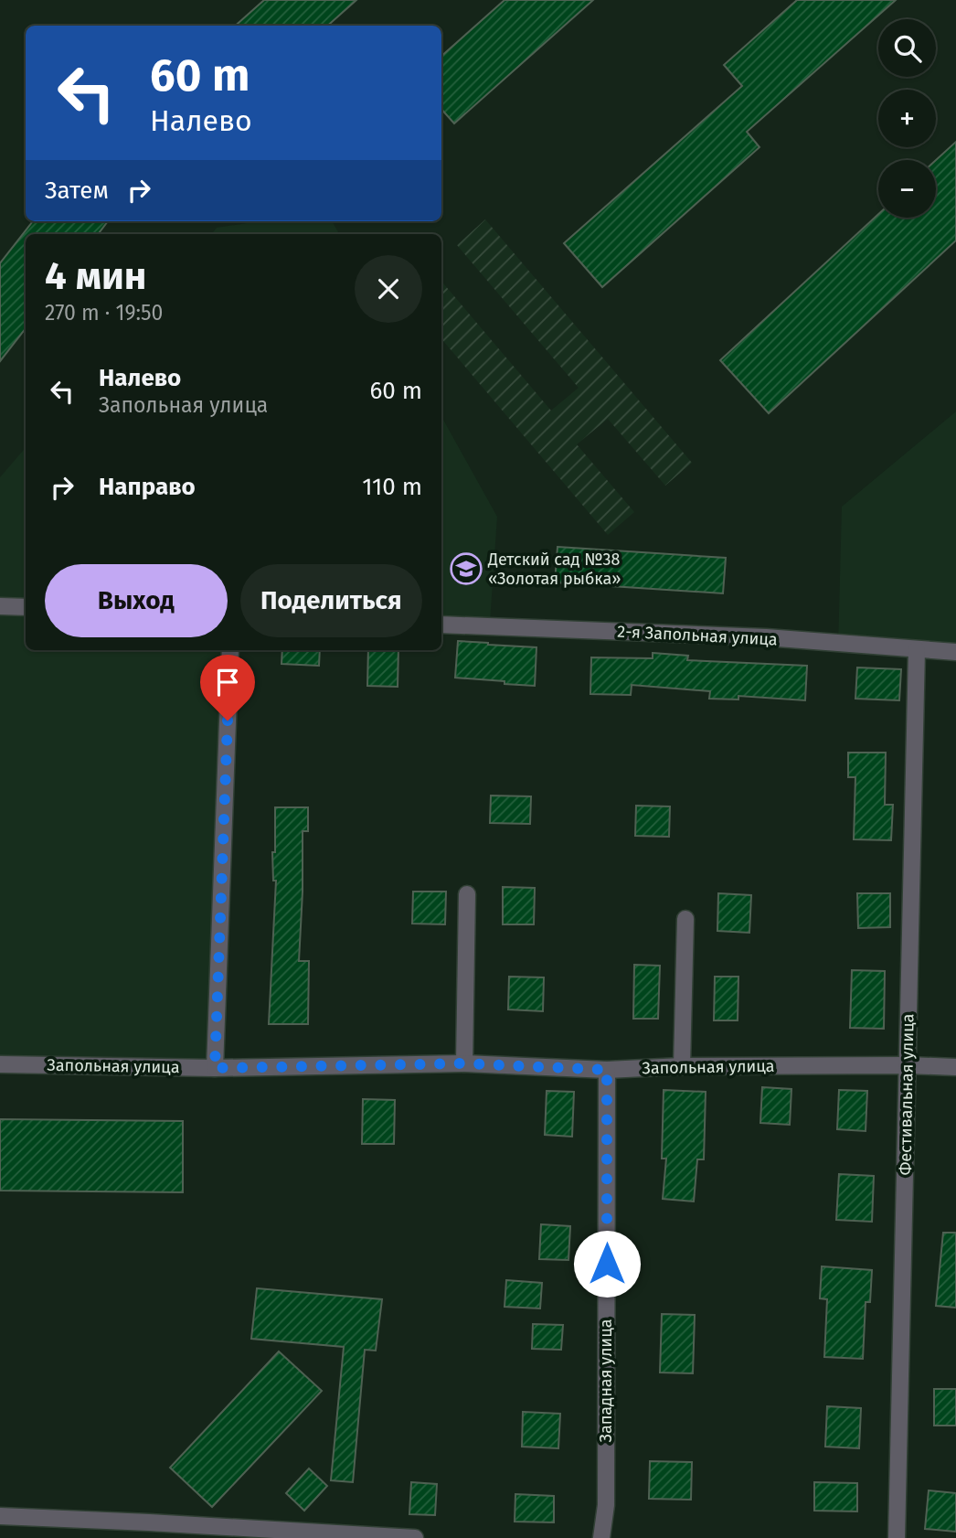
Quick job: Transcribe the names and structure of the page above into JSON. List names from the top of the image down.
{
  "streets": {
    "street": [
      "2-я Запольная улица",
      "Запольная улица",
      "Фестивальная улица",
      "Западная улица"
    ]
  },
  "crossings": [
    ["2-я Запольная улица", "Фестивальная улица"],
    ["Запольная улица", "Фестивальная улица"],
    ["Запольная улица", "Западная улица"]
  ],
  "places": {
    "school or university": ["Детский сад №38 «Золотая рыбка»"]
  },
  "page": {
    "map_buttons": ["+", "−"],
    "turn": ["60 m", "Налево"],
    "then": "Затем",
    "heading": ["4 мин", "270 m · 19:50"],
    "list": [
      {
        "name": "Налево",
        "note": "Запольная улица",
        "value": "60 m"
      },
      {
        "name": "Направо",
        "value": "110 m"
      }
    ],
    "buttons": ["Выход", "Поделиться"]
  }
}
